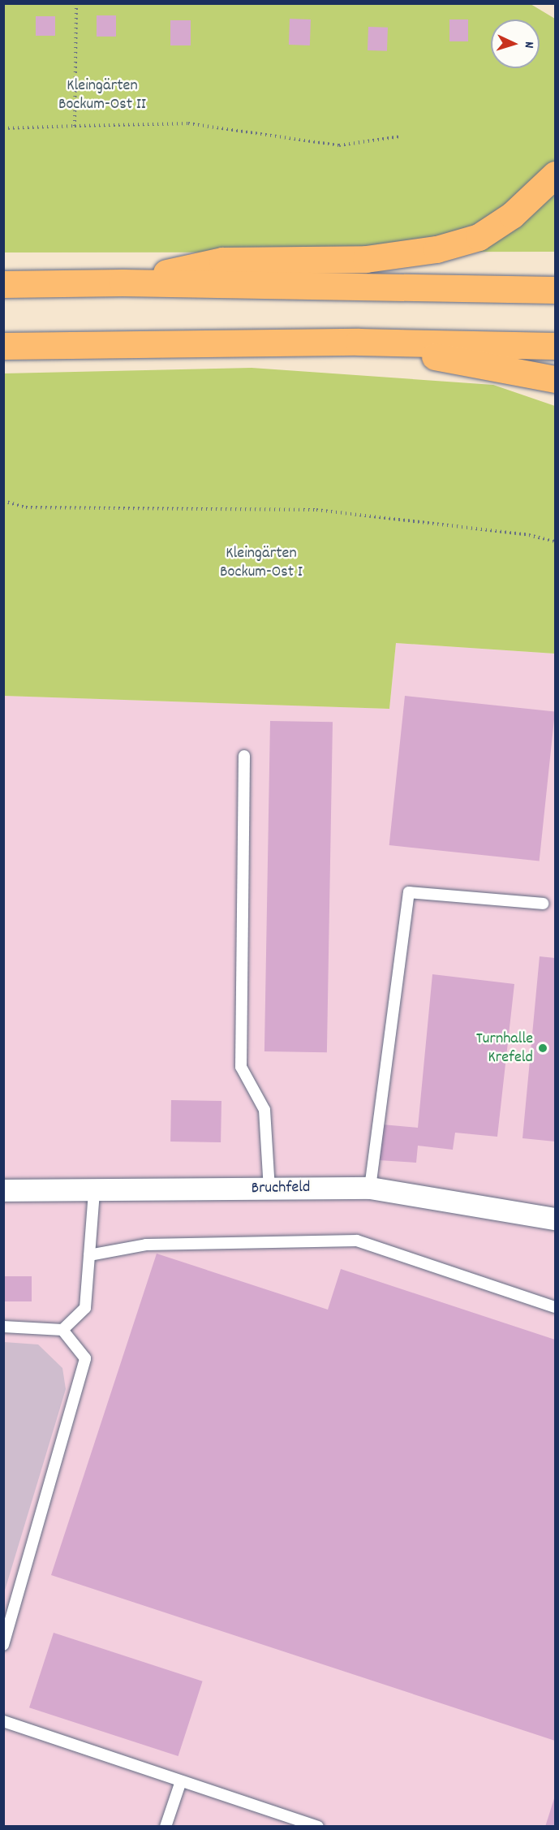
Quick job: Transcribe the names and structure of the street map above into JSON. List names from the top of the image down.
{
  "streets": {
    "street": ["Bruchfeld"]
  },
  "parks": ["Kleingärten Bockum-Ost II", "Kleingärten Bockum-Ost I"],
  "places": ["Turnhalle Krefeld"],
  "north": "right"
}
